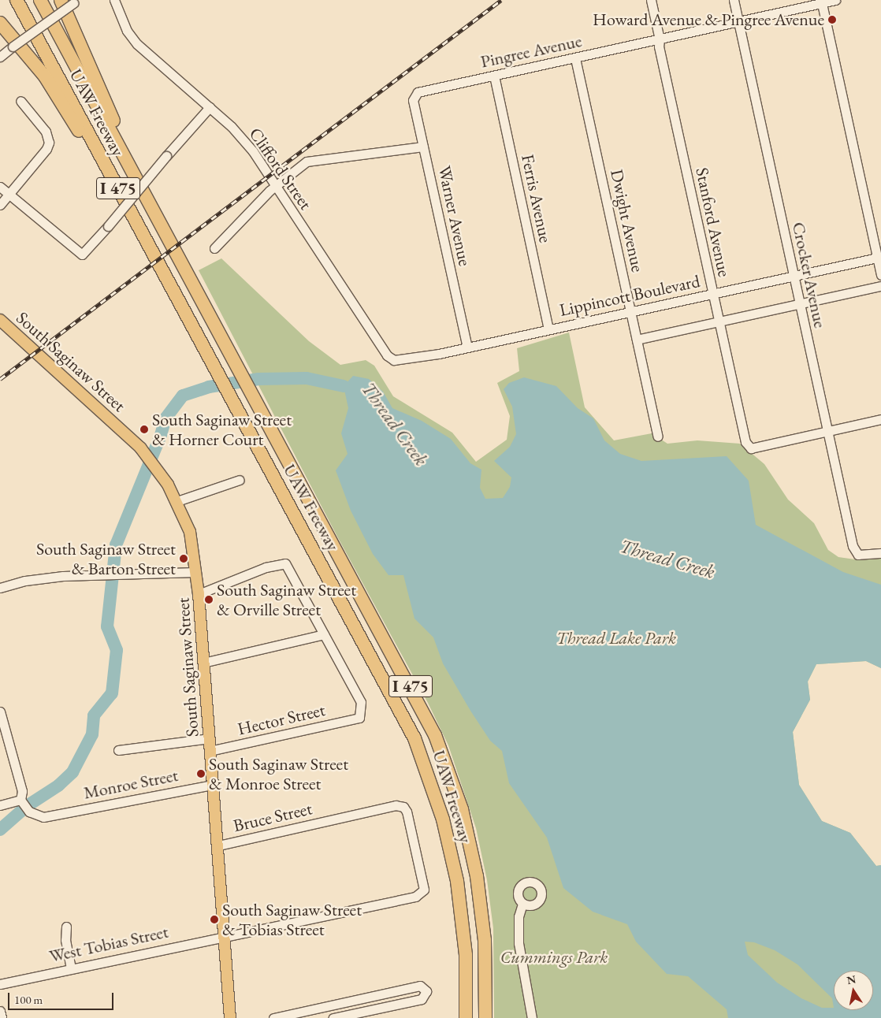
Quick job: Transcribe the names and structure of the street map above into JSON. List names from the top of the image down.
{
  "streets": {
    "highway": ["UAW Freeway", "I 475"],
    "main road": ["South Saginaw Street"],
    "street": [
      "Pingree Avenue",
      "Clifford Street",
      "Ferris Avenue",
      "Warner Avenue",
      "Dwight Avenue",
      "Stanford Avenue",
      "Crocker Avenue",
      "Lippincott Boulevard",
      "Hector Street",
      "Monroe Street",
      "Bruce Street",
      "West Tobias Street"
    ]
  },
  "crossings": [
    ["Pingree Avenue", "Ferris Avenue"],
    ["Pingree Avenue", "Warner Avenue"],
    ["Pingree Avenue", "Dwight Avenue"],
    ["Pingree Avenue", "Stanford Avenue"],
    ["Pingree Avenue", "Crocker Avenue"],
    ["Clifford Street", "Lippincott Boulevard"],
    ["Ferris Avenue", "Lippincott Boulevard"],
    ["Warner Avenue", "Lippincott Boulevard"],
    ["Dwight Avenue", "Lippincott Boulevard"],
    ["Stanford Avenue", "Crocker Avenue"],
    ["Stanford Avenue", "Lippincott Boulevard"],
    ["Crocker Avenue", "Lippincott Boulevard"],
    ["South Saginaw Street", "Hector Street"],
    ["South Saginaw Street", "Monroe Street"],
    ["South Saginaw Street", "Bruce Street"],
    ["South Saginaw Street", "West Tobias Street"],
    ["Bruce Street", "West Tobias Street"]
  ],
  "water": ["Thread Creek"],
  "parks": ["Thread Lake Park", "Cummings Park"],
  "places": [
    "Howard Avenue & Pingree Avenue",
    "South Saginaw Street & Horner Court",
    "South Saginaw Street & Barton Street",
    "South Saginaw Street & Orville Street",
    "South Saginaw Street & Monroe Street",
    "South Saginaw Street & Tobias Street"
  ],
  "scale_bar": "100 m",
  "north": "top"
}
